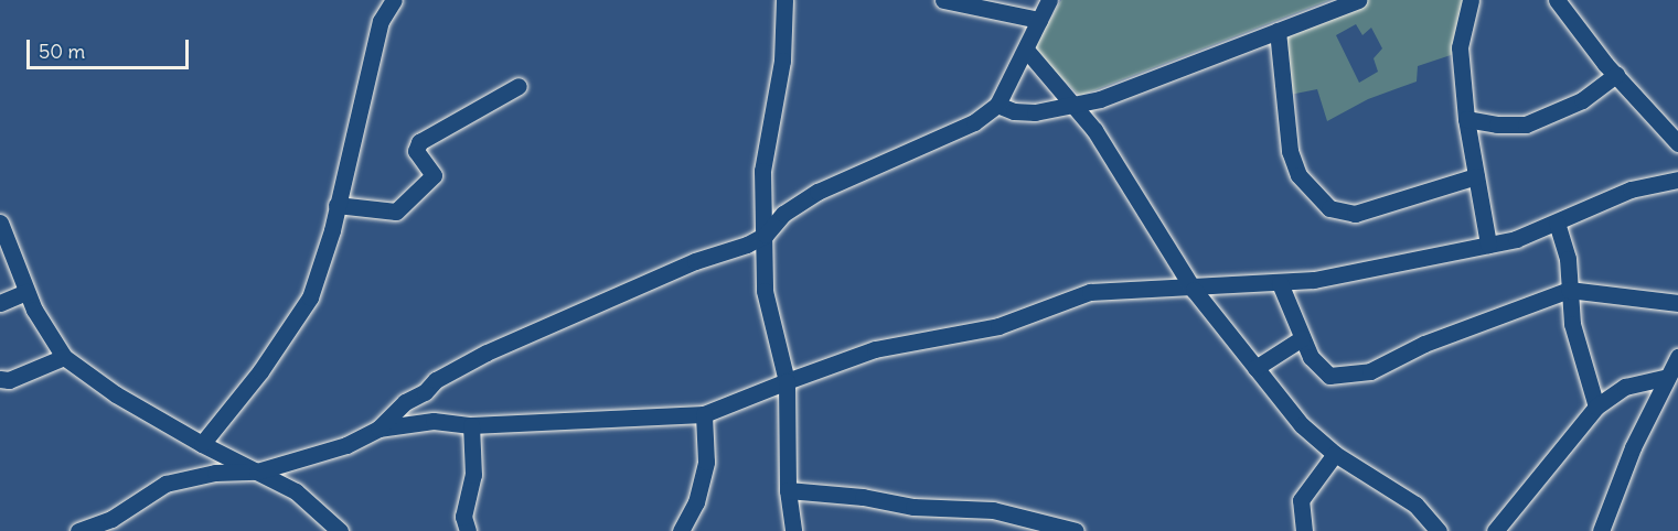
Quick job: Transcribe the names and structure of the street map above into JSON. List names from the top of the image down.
{
  "scale_bar": "50 m"
}
